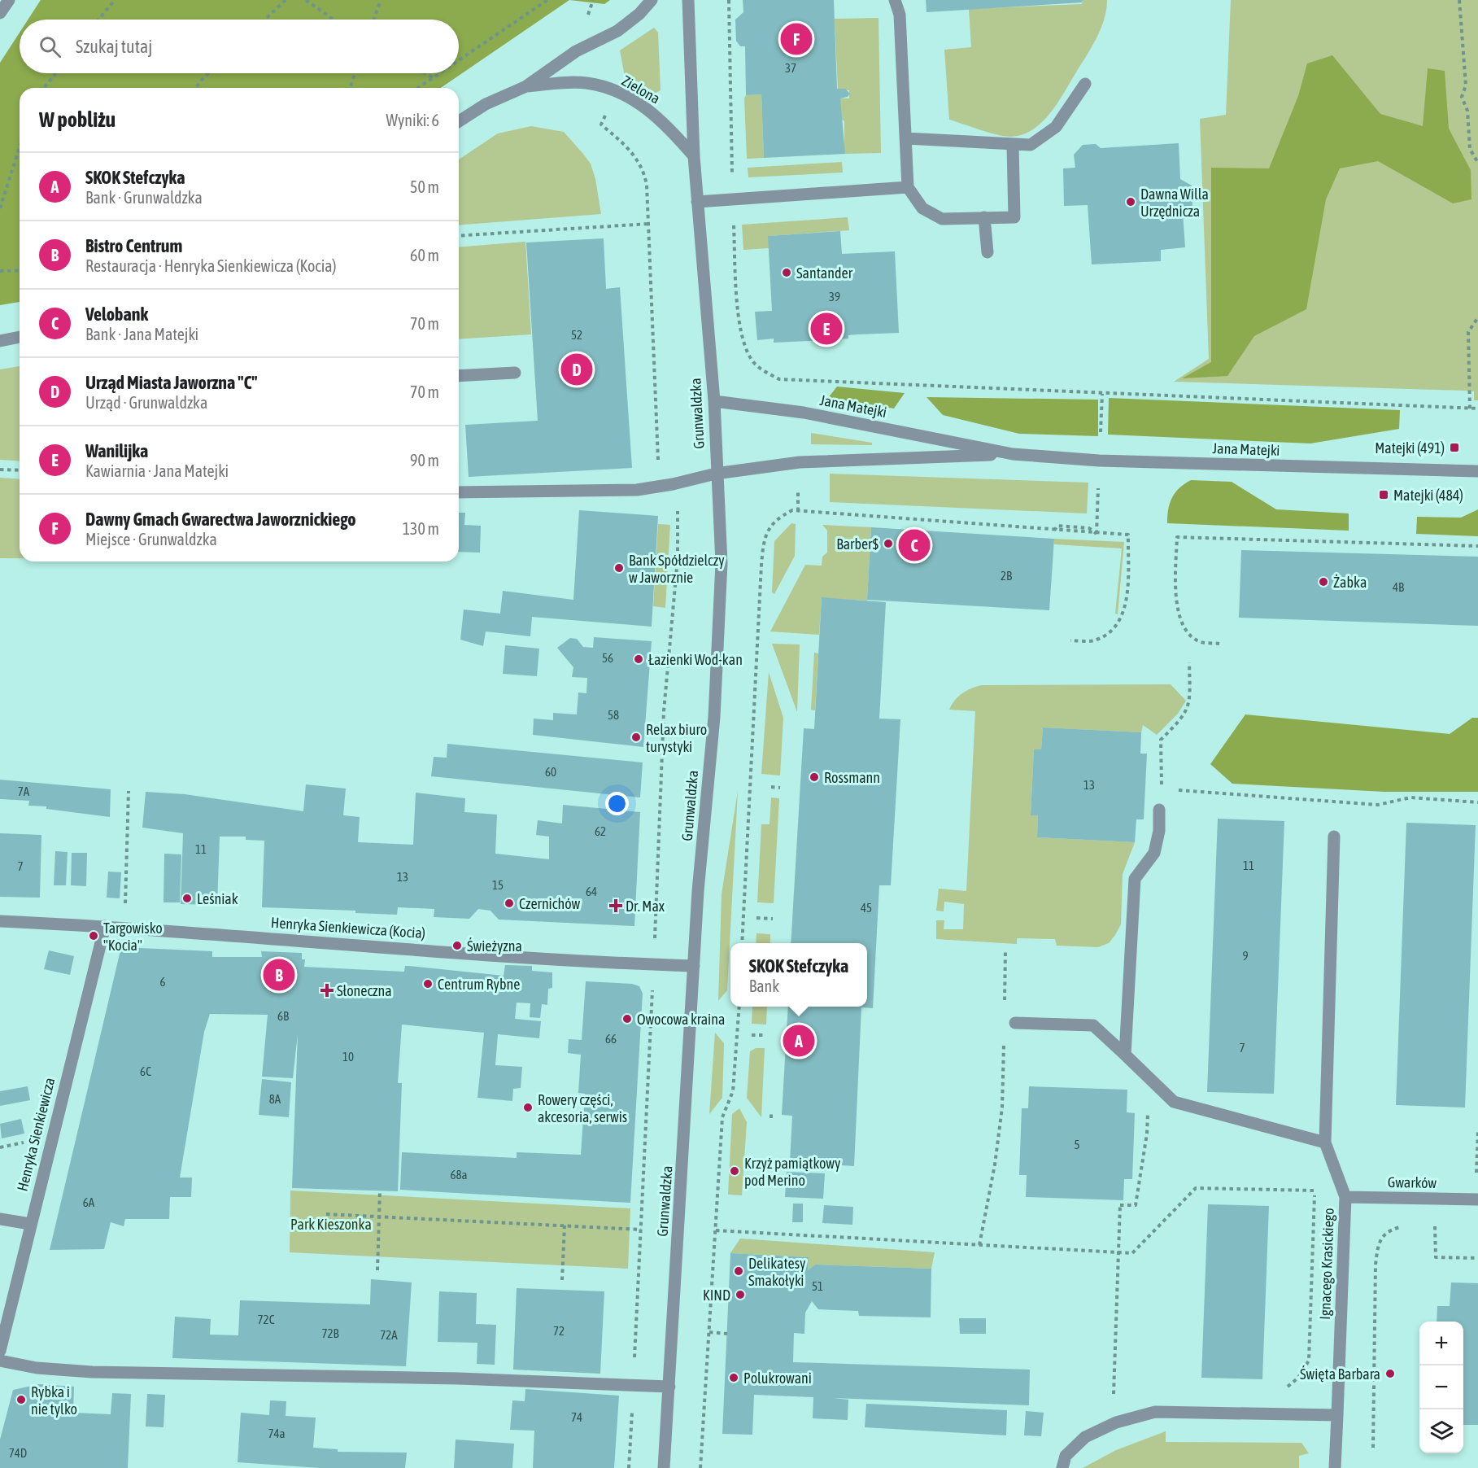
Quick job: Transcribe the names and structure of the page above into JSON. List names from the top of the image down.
{
  "streets": {
    "street": [
      "Zielona",
      "Jana Matejki",
      "Grunwaldzka",
      "Henryka Sienkiewicza (Kocia)",
      "Henryka Sienkiewicza",
      "Gwarków",
      "Ignacego Krasickiego"
    ]
  },
  "crossings": [
    ["Zielona", "Grunwaldzka"],
    ["Jana Matejki", "Grunwaldzka"],
    ["Grunwaldzka", "Henryka Sienkiewicza (Kocia)"],
    ["Henryka Sienkiewicza (Kocia)", "Henryka Sienkiewicza"],
    ["Gwarków", "Ignacego Krasickiego"]
  ],
  "parks": ["Park Kieszonka"],
  "places": {
    "other": [
      "Dawna Willa Urzędnicza",
      "Santander",
      "Barber$",
      "Bank Spółdzielczy w Jaworznie",
      "Żabka",
      "Łazienki Wod-kan",
      "Relax biuro turystyki",
      "Rossmann",
      "Leśniak",
      "Czernichów",
      "Targowisko \"Kocia\"",
      "Świeżyzna",
      "Centrum Rybne",
      "Owocowa kraina",
      "Rowery części, akcesoria, serwis",
      "Krzyż pamiątkowy pod Merino",
      "Delikatesy Smakołyki",
      "KIND",
      "Święta Barbara",
      "Polukrowani",
      "Rybka i nie tylko"
    ],
    "transit": ["Matejki (491)", "Matejki (484)"],
    "health": ["Dr. Max", "Słoneczna"]
  },
  "house_numbers": [
    "37",
    "39",
    "52",
    "2B",
    "4B",
    "56",
    "58",
    "60",
    "13",
    "7A",
    "62",
    "11",
    "11",
    "7",
    "13",
    "15",
    "64",
    "45",
    "9",
    "6",
    "6B",
    "66",
    "7",
    "10",
    "6C",
    "8A",
    "5",
    "68a",
    "6A",
    "51",
    "72C",
    "72",
    "72B",
    "72A",
    "74",
    "74a",
    "74D"
  ],
  "page": {
    "search": "Szukaj tutaj",
    "pins": [
      "F",
      "E",
      "D",
      "C",
      "B",
      "A"
    ],
    "heading": ["W pobliżu", "Wyniki: 6"],
    "list": [
      {
        "mark": "A",
        "name": "SKOK Stefczyka",
        "note": "Bank · Grunwaldzka",
        "value": "50 m"
      },
      {
        "mark": "B",
        "name": "Bistro Centrum",
        "note": "Restauracja · Henryka Sienkiewicza (Kocia)",
        "value": "60 m"
      },
      {
        "mark": "C",
        "name": "Velobank",
        "note": "Bank · Jana Matejki",
        "value": "70 m"
      },
      {
        "mark": "D",
        "name": "Urząd Miasta Jaworzna \"C\"",
        "note": "Urząd · Grunwaldzka",
        "value": "70 m"
      },
      {
        "mark": "E",
        "name": "Wanilijka",
        "note": "Kawiarnia · Jana Matejki",
        "value": "90 m"
      },
      {
        "mark": "F",
        "name": "Dawny Gmach Gwarectwa Jaworznickiego",
        "note": "Miejsce · Grunwaldzka",
        "value": "130 m"
      }
    ],
    "popup": ["SKOK Stefczyka", "Bank"],
    "map_buttons": ["+", "−"]
  }
}
